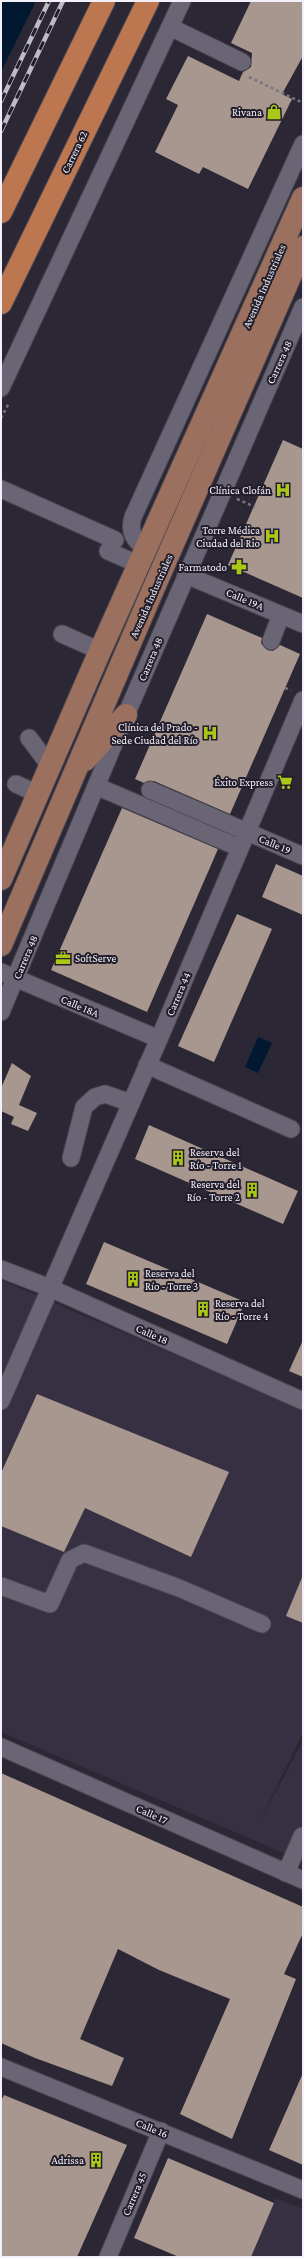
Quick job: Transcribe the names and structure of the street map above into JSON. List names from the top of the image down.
{
  "streets": {
    "highway": ["Carrera 62"],
    "main road": ["Avenida Industriales"],
    "street": [
      "Carrera 48",
      "Calle 19A",
      "Calle 19",
      "Carrera 44",
      "Calle 18A",
      "Calle 18",
      "Calle 17",
      "Calle 16",
      "Carrera 45"
    ]
  },
  "crossings": [
    ["Carrera 48", "Calle 19A"],
    ["Carrera 48", "Calle 18A"],
    ["Calle 19", "Carrera 44"],
    ["Carrera 44", "Calle 18A"],
    ["Carrera 44", "Calle 18"],
    ["Calle 16", "Carrera 45"]
  ],
  "places": {
    "shop": ["Rivana"],
    "hospital": ["Clínica Clofán", "Torre Médica Ciudad del Rio", "Clínica del Prado - Sede Ciudad del Río"],
    "pharmacy": ["Farmatodo"],
    "supermarket": ["Éxito Express"],
    "office": ["SoftServe"],
    "building": [
      "Reserva del Río - Torre 1",
      "Reserva del Río - Torre 2",
      "Reserva del Río - Torre 3",
      "Reserva del Río - Torre 4",
      "Adrissa"
    ]
  }
}
